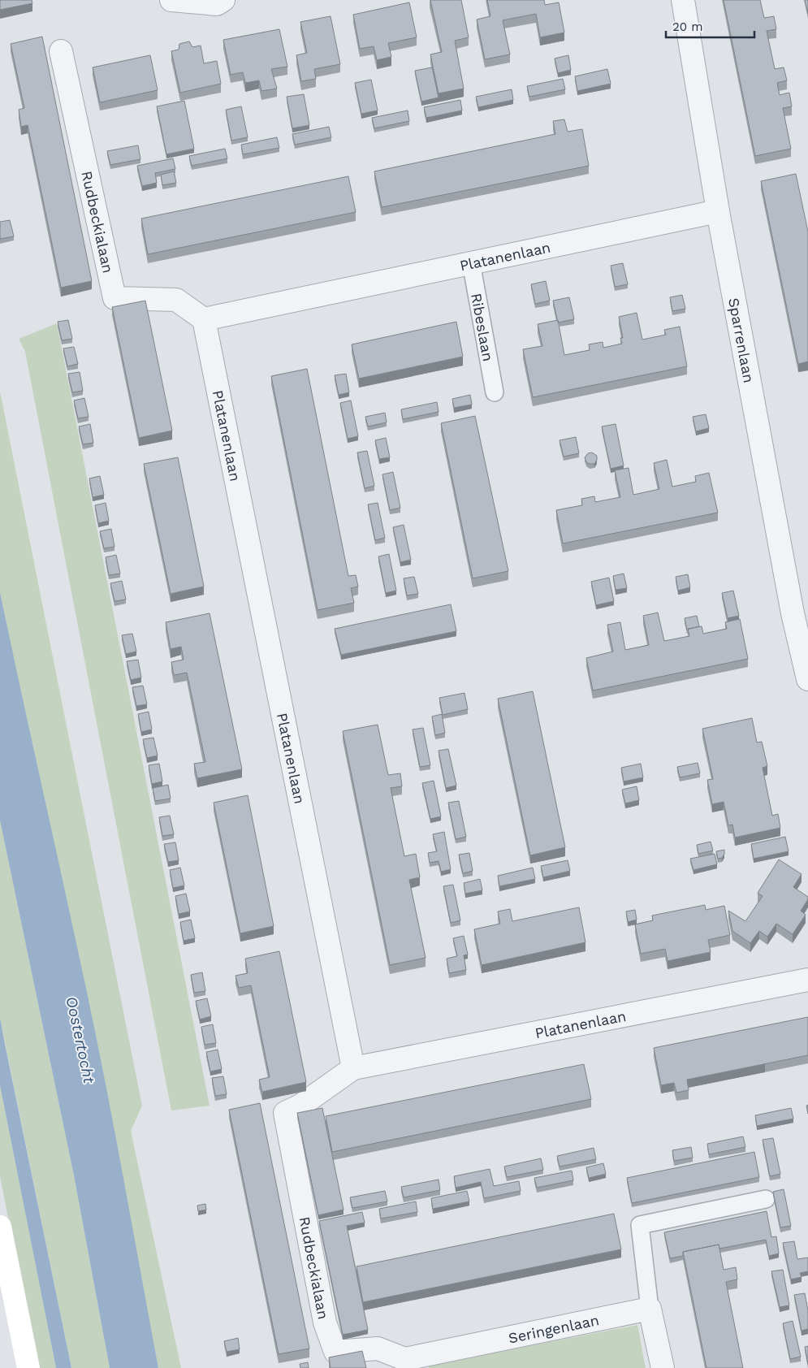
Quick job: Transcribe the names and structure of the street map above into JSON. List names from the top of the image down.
{
  "streets": {
    "street": [
      "Rudbeckialaan",
      "Platanenlaan",
      "Sparrenlaan",
      "Seringenlaan"
    ],
    "lane": ["Ribeslaan"]
  },
  "crossings": [
    ["Rudbeckialaan", "Platanenlaan"],
    ["Rudbeckialaan", "Seringenlaan"],
    ["Platanenlaan", "Ribeslaan"],
    ["Platanenlaan", "Sparrenlaan"]
  ],
  "water": ["Oostertocht"],
  "scale_bar": "20 m"
}
